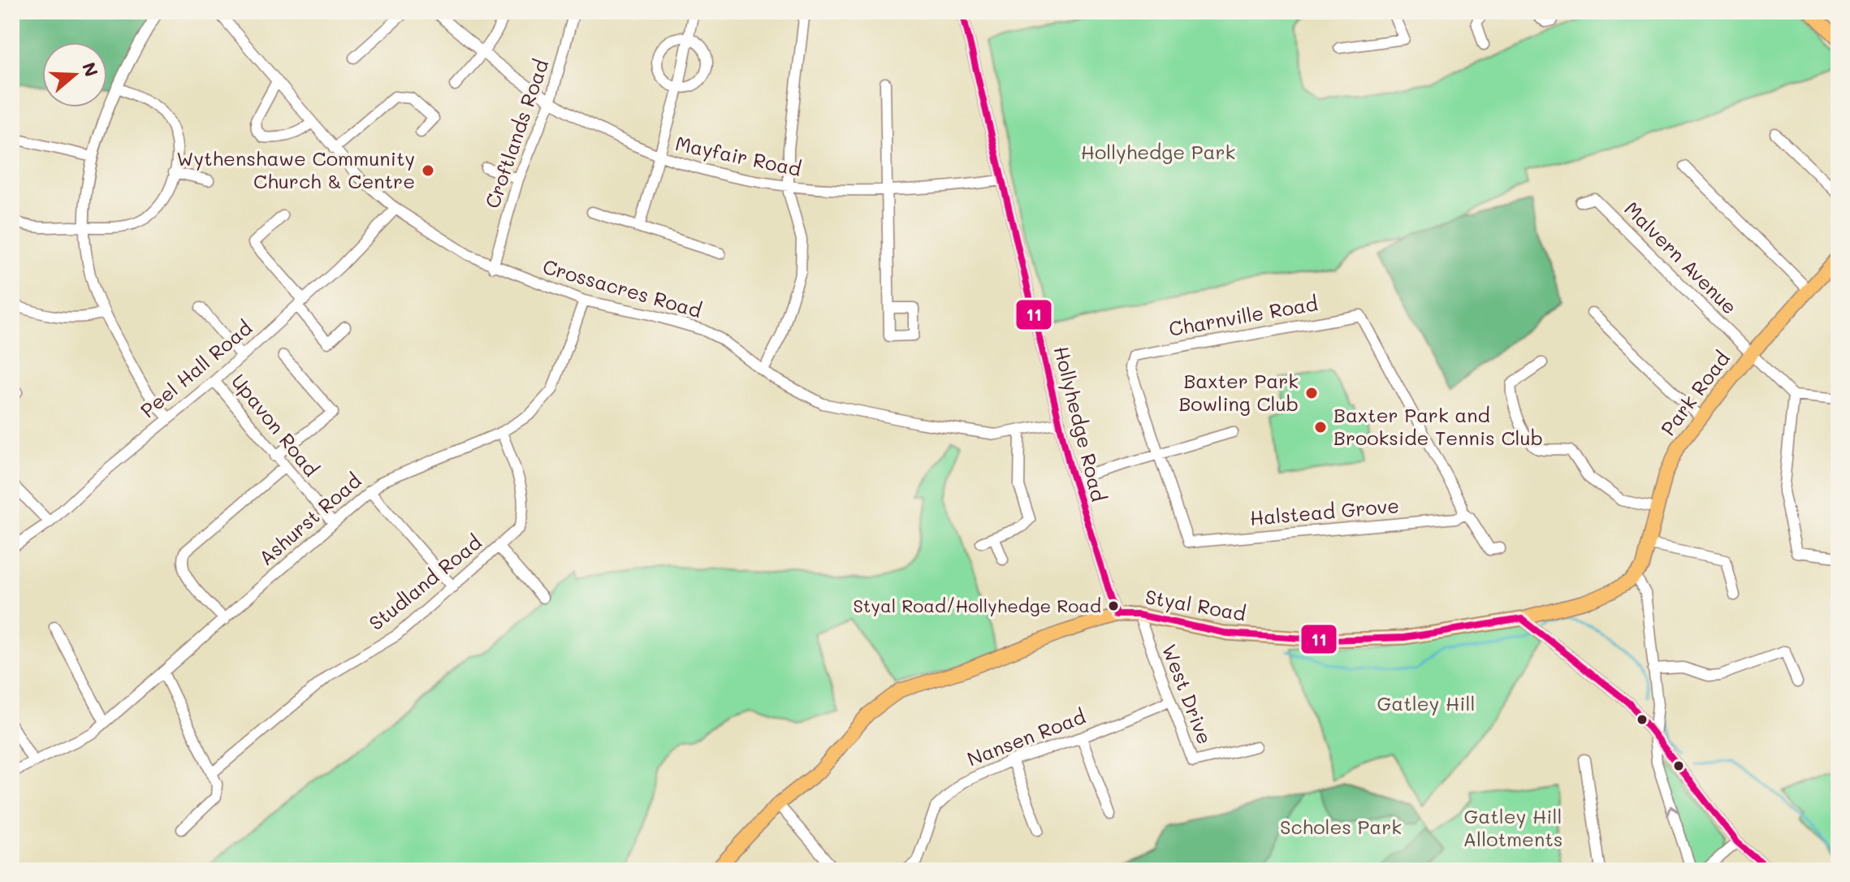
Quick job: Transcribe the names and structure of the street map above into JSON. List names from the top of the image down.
{
  "streets": {
    "main road": ["Park Road", "Styal Road"],
    "street": [
      "Croftlands Road",
      "Mayfair Road",
      "Malvern Avenue",
      "Crossacres Road",
      "Charnville Road",
      "Peel Hall Road",
      "Hollyhedge Road",
      "Upavon Road",
      "Halstead Grove",
      "Ashurst Road",
      "Studland Road",
      "West Drive",
      "Nansen Road"
    ]
  },
  "crossings": [
    ["Croftlands Road", "Mayfair Road"],
    ["Croftlands Road", "Crossacres Road"],
    ["Mayfair Road", "Hollyhedge Road"],
    ["Malvern Avenue", "Park Road"],
    ["Crossacres Road", "Peel Hall Road"],
    ["Crossacres Road", "Hollyhedge Road"],
    ["Crossacres Road", "Ashurst Road"],
    ["Charnville Road", "Halstead Grove"],
    ["Peel Hall Road", "Upavon Road"],
    ["Hollyhedge Road", "Styal Road"],
    ["Upavon Road", "Ashurst Road"],
    ["Ashurst Road", "Studland Road"],
    ["Styal Road", "West Drive"],
    ["West Drive", "Nansen Road"]
  ],
  "parks": [
    "Hollyhedge Park",
    "Gatley Hill",
    "Gatley Hill Allotments",
    "Scholes Park"
  ],
  "places": [
    "Wythenshawe Community Church & Centre",
    "Baxter Park Bowling Club",
    "Baxter Park and Brookside Tennis Club",
    "Styal Road/Hollyhedge Road"
  ],
  "lines": ["transit line 11"],
  "north": "right"
}
